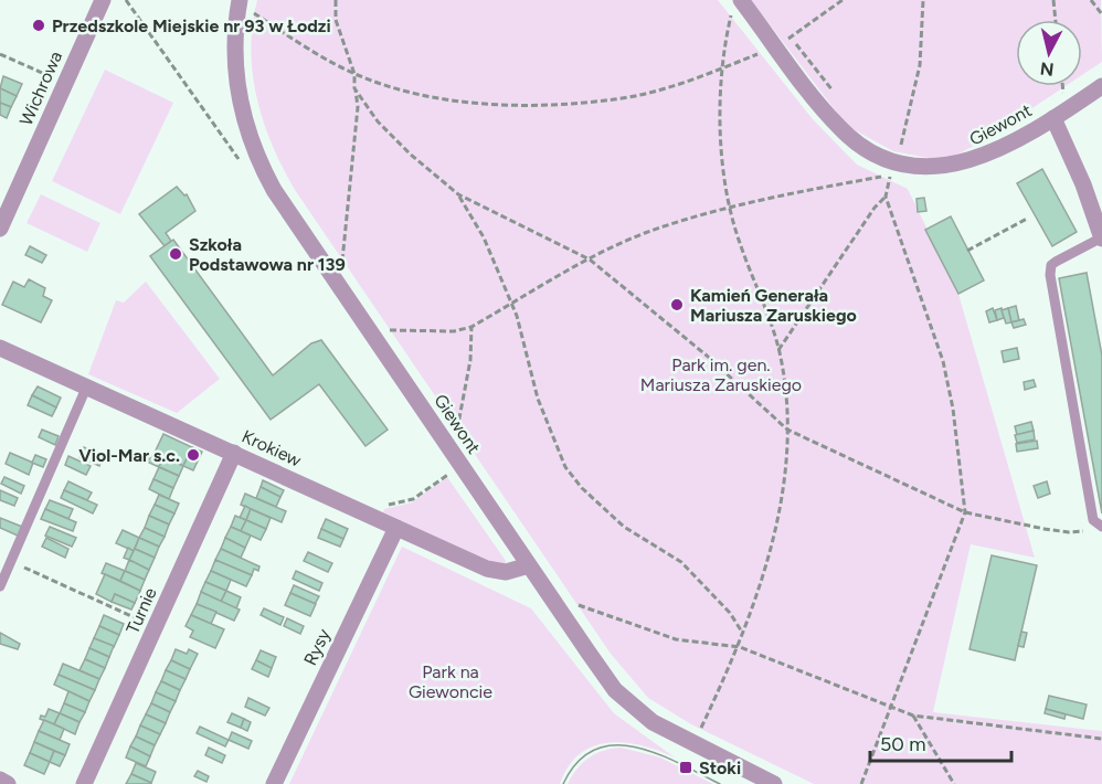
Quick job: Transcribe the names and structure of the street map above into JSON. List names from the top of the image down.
{
  "streets": {
    "street": [
      "Wichrowa",
      "Giewont",
      "Krokiew",
      "Turnie",
      "Rysy"
    ]
  },
  "crossings": [
    ["Giewont", "Krokiew"],
    ["Krokiew", "Turnie"],
    ["Krokiew", "Rysy"]
  ],
  "parks": ["Park im. gen. Mariusza Zaruskiego", "Park na Giewoncie"],
  "places": {
    "other": [
      "Przedszkole Miejskie nr 93 w Łodzi",
      "Szkoła Podstawowa nr 139",
      "Kamień Generała Mariusza Zaruskiego",
      "Viol-Mar s.c."
    ],
    "transit": ["Stoki"]
  },
  "scale_bar": "50 m",
  "north": "bottom"
}
